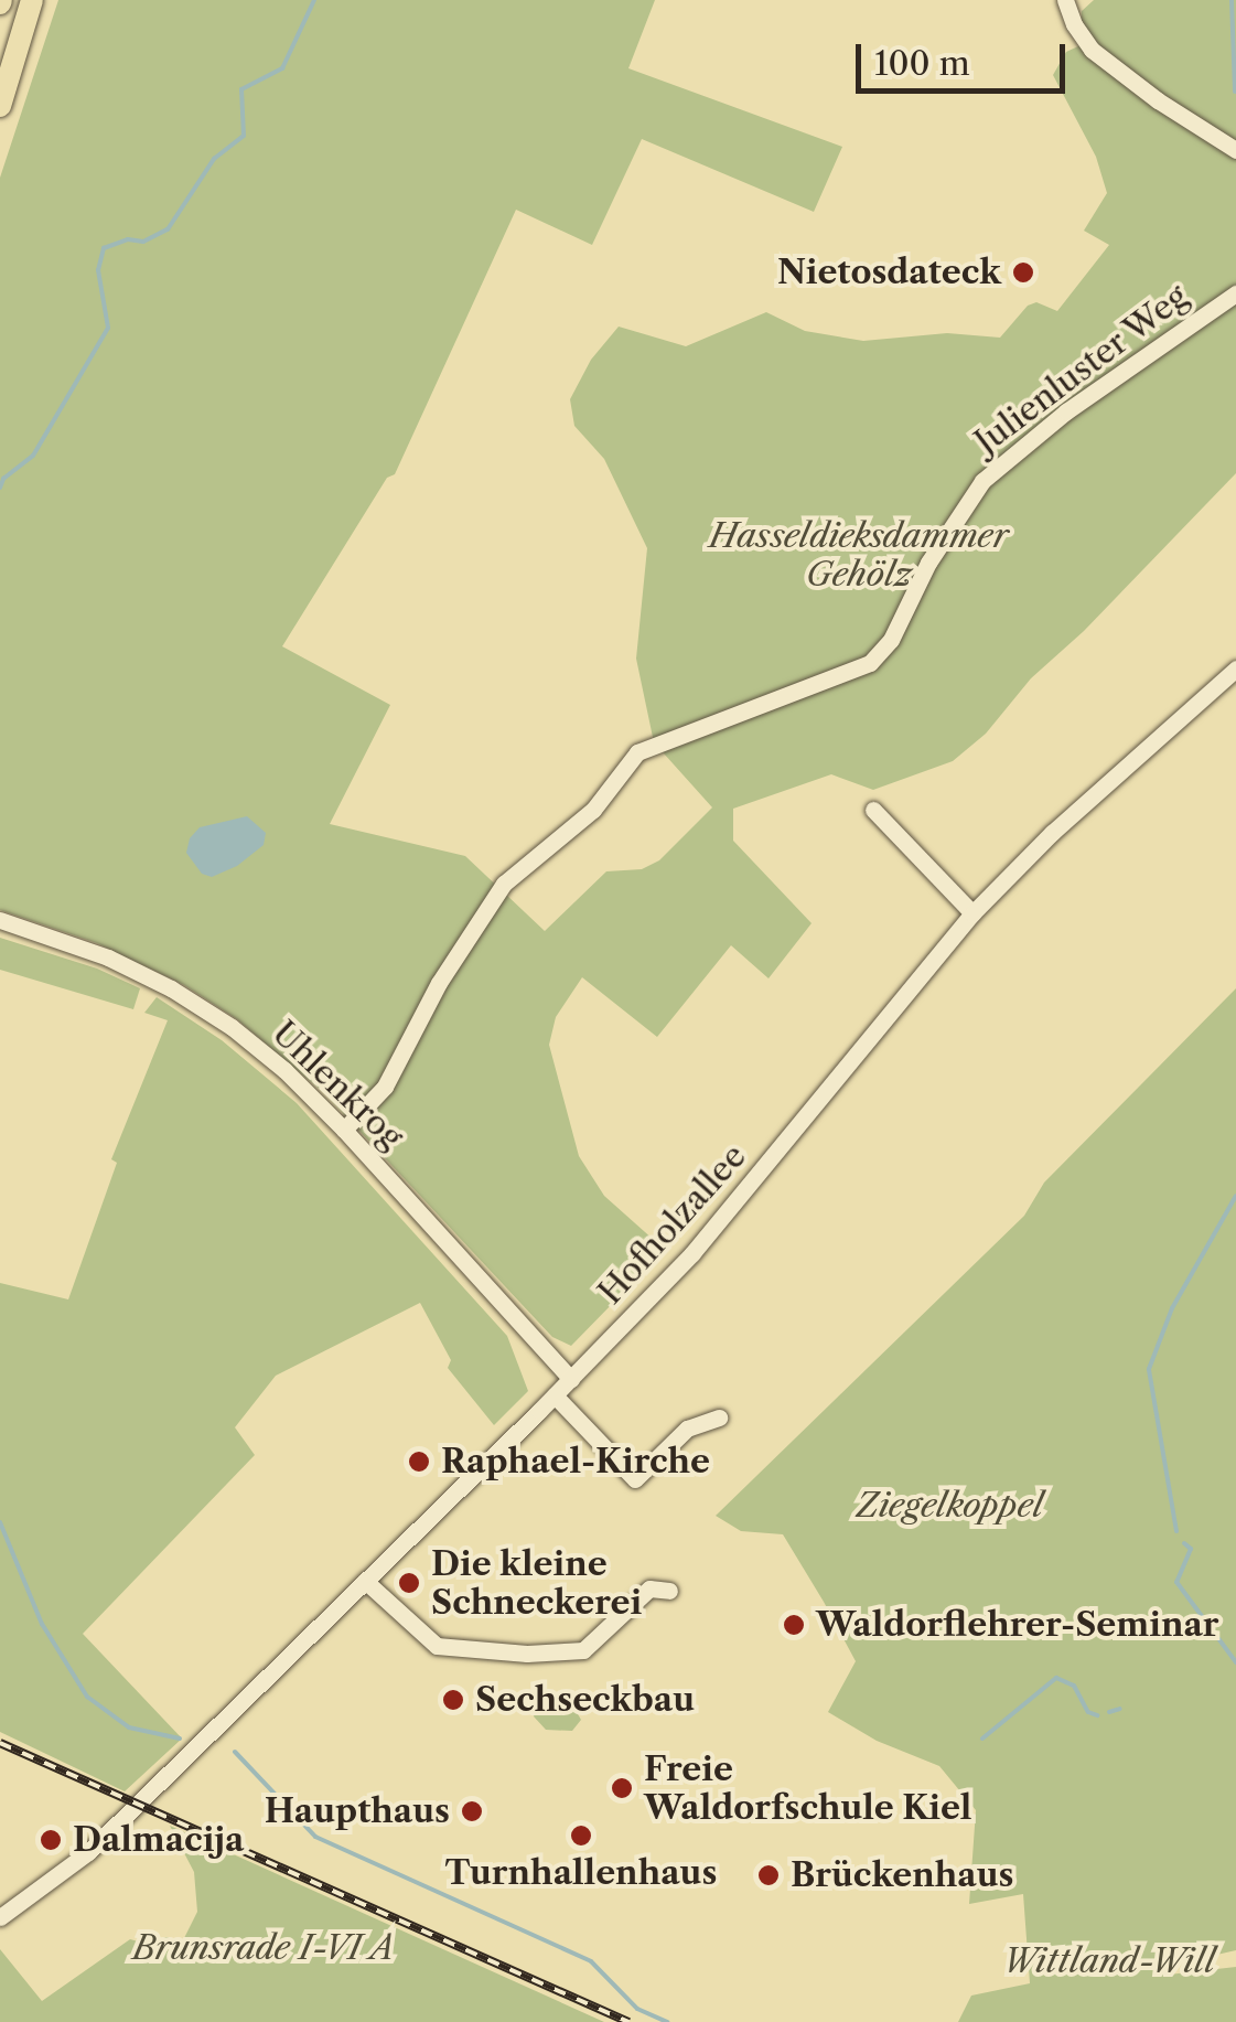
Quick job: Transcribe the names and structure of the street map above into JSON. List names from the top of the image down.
{
  "streets": {
    "street": ["Julienluster Weg", "Uhlenkrog", "Hofholzallee"]
  },
  "crossings": [
    ["Julienluster Weg", "Uhlenkrog"],
    ["Uhlenkrog", "Hofholzallee"]
  ],
  "parks": [
    "Hasseldieksdammer Gehölz",
    "Ziegelkoppel",
    "Brunsrade I-VI A",
    "Wittland-Will"
  ],
  "places": [
    "Nietosdateck",
    "Raphael-Kirche",
    "Die kleine Schneckerei",
    "Waldorflehrer-Seminar",
    "Sechseckbau",
    "Freie Waldorfschule Kiel",
    "Haupthaus",
    "Turnhallenhaus",
    "Dalmacija",
    "Brückenhaus"
  ],
  "scale_bar": "100 m"
}
